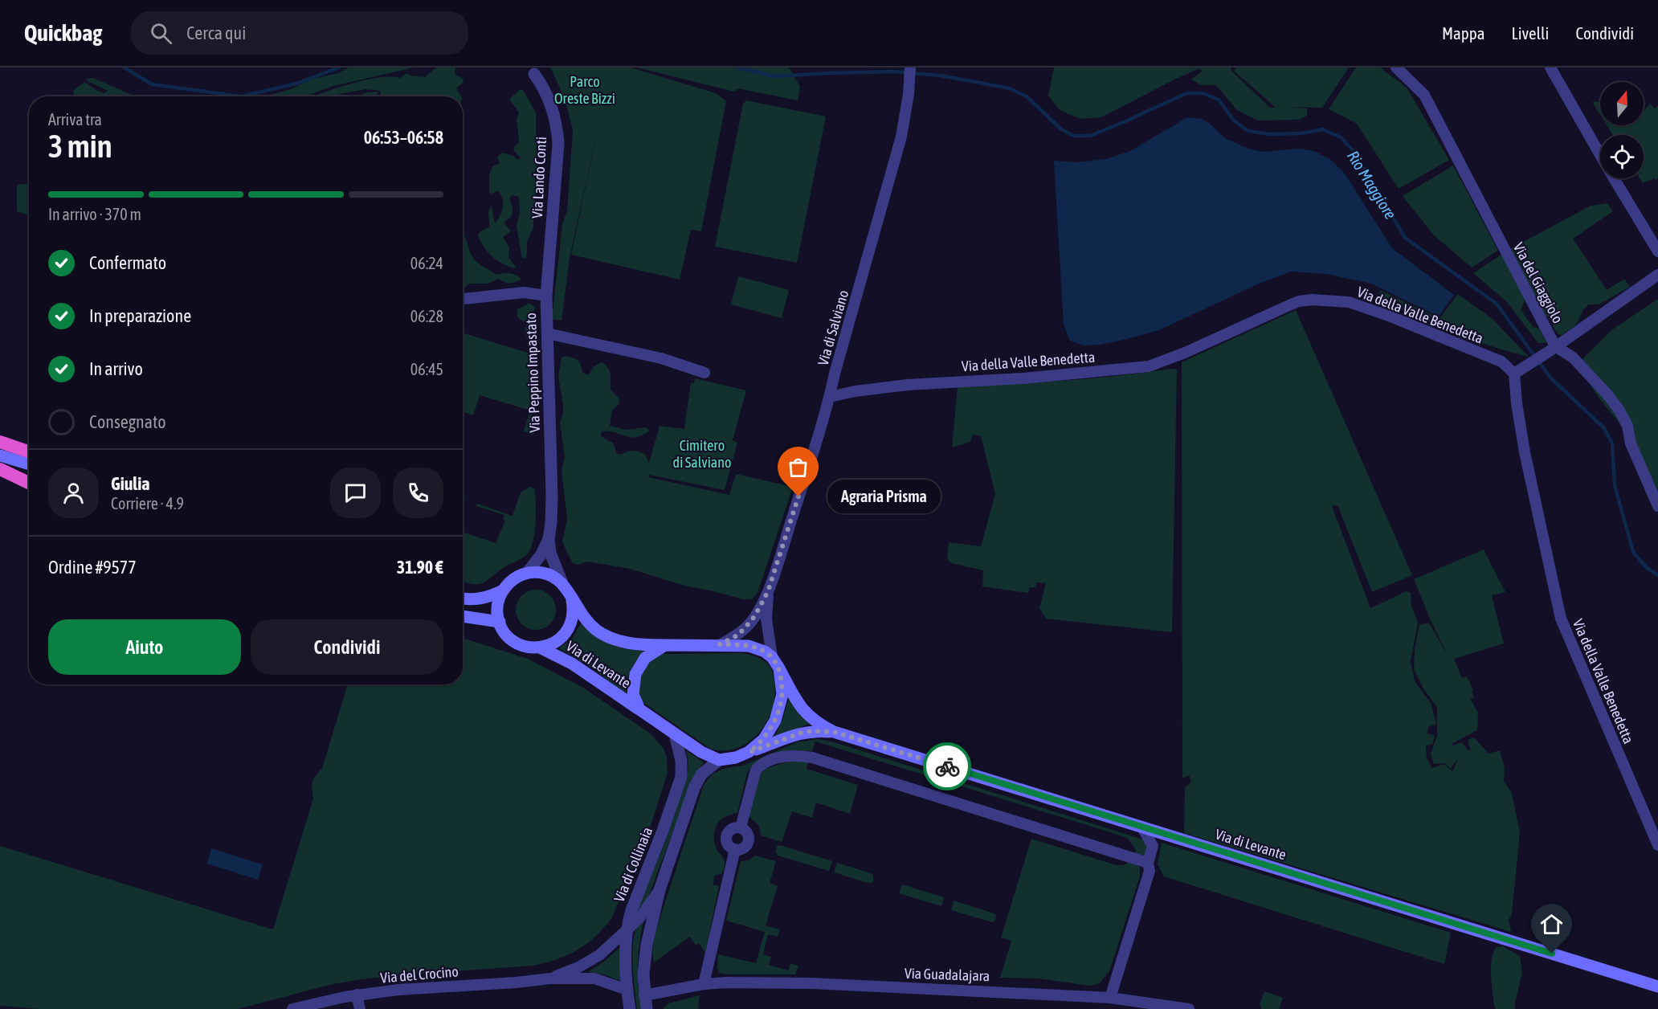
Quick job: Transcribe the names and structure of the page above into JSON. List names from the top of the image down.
{
  "streets": {
    "main road": ["Via di Levante"],
    "street": [
      "Via Lando Conti",
      "Via del Giaggiolo",
      "Via della Valle Benedetta",
      "Via di Salviano",
      "Via Peppino Impastato",
      "Via di Collinaia",
      "Via del Crocino",
      "Via Guadalajara"
    ]
  },
  "crossings": [
    ["Via Lando Conti", "Via Peppino Impastato"],
    ["Via della Valle Benedetta", "Via di Salviano"],
    ["Via di Salviano", "Via di Levante"],
    ["Via di Salviano", "Via di Collinaia"],
    ["Via Peppino Impastato", "Via di Levante"],
    ["Via di Levante", "Via di Collinaia"],
    ["Via di Collinaia", "Via del Crocino"]
  ],
  "water": ["Rio Maggiore"],
  "parks": ["Parco Oreste Bizzi", "Cimitero di Salviano"],
  "places": ["Agraria Prisma"],
  "north": "top",
  "page": {
    "header": "Quickbag",
    "search": "Cerca qui",
    "nav": ["Mappa", "Livelli", "Condividi"],
    "heading": ["3 min", "Arriva tra", "06:53–06:58"],
    "panel": [
      "Giulia",
      "Corriere · 4.9",
      "Ordine #9577",
      "31.90 €"
    ],
    "bar": "In arrivo · 370 m",
    "list": [
      ["Confermato", "06:24"],
      ["In preparazione", "06:28"],
      ["In arrivo", "06:45"],
      "Consegnato"
    ],
    "bubble": "Agraria Prisma",
    "buttons": ["Aiuto", "Condividi"]
  }
}
